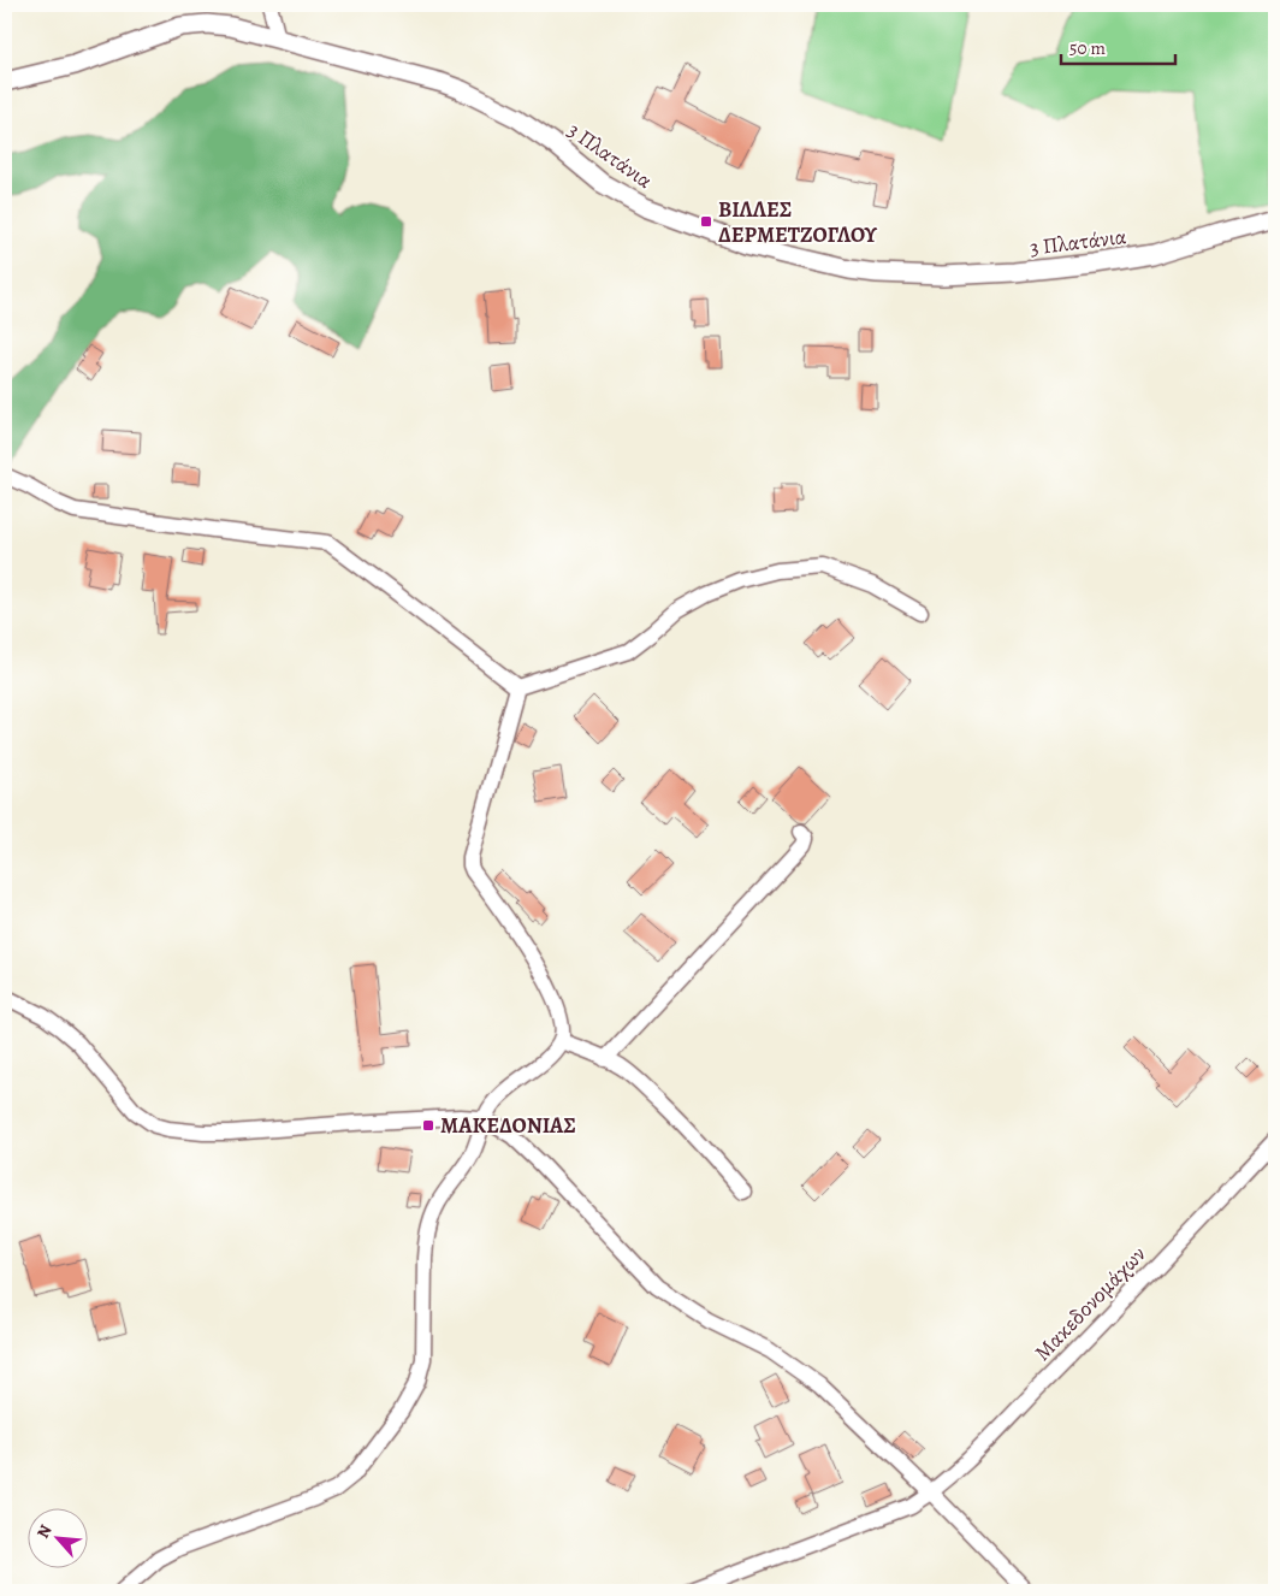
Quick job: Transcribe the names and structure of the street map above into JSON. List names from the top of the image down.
{
  "streets": {
    "street": ["3 Πλατάνια", "Μακεδονομάχων"]
  },
  "places": {
    "transit": ["ΒΙΛΛΕΣ ΔΕΡΜΕΤΖΟΓΛΟΥ", "ΜΑΚΕΔΟΝΙΑΣ"]
  },
  "scale_bar": "50 m",
  "north": "top left"
}
